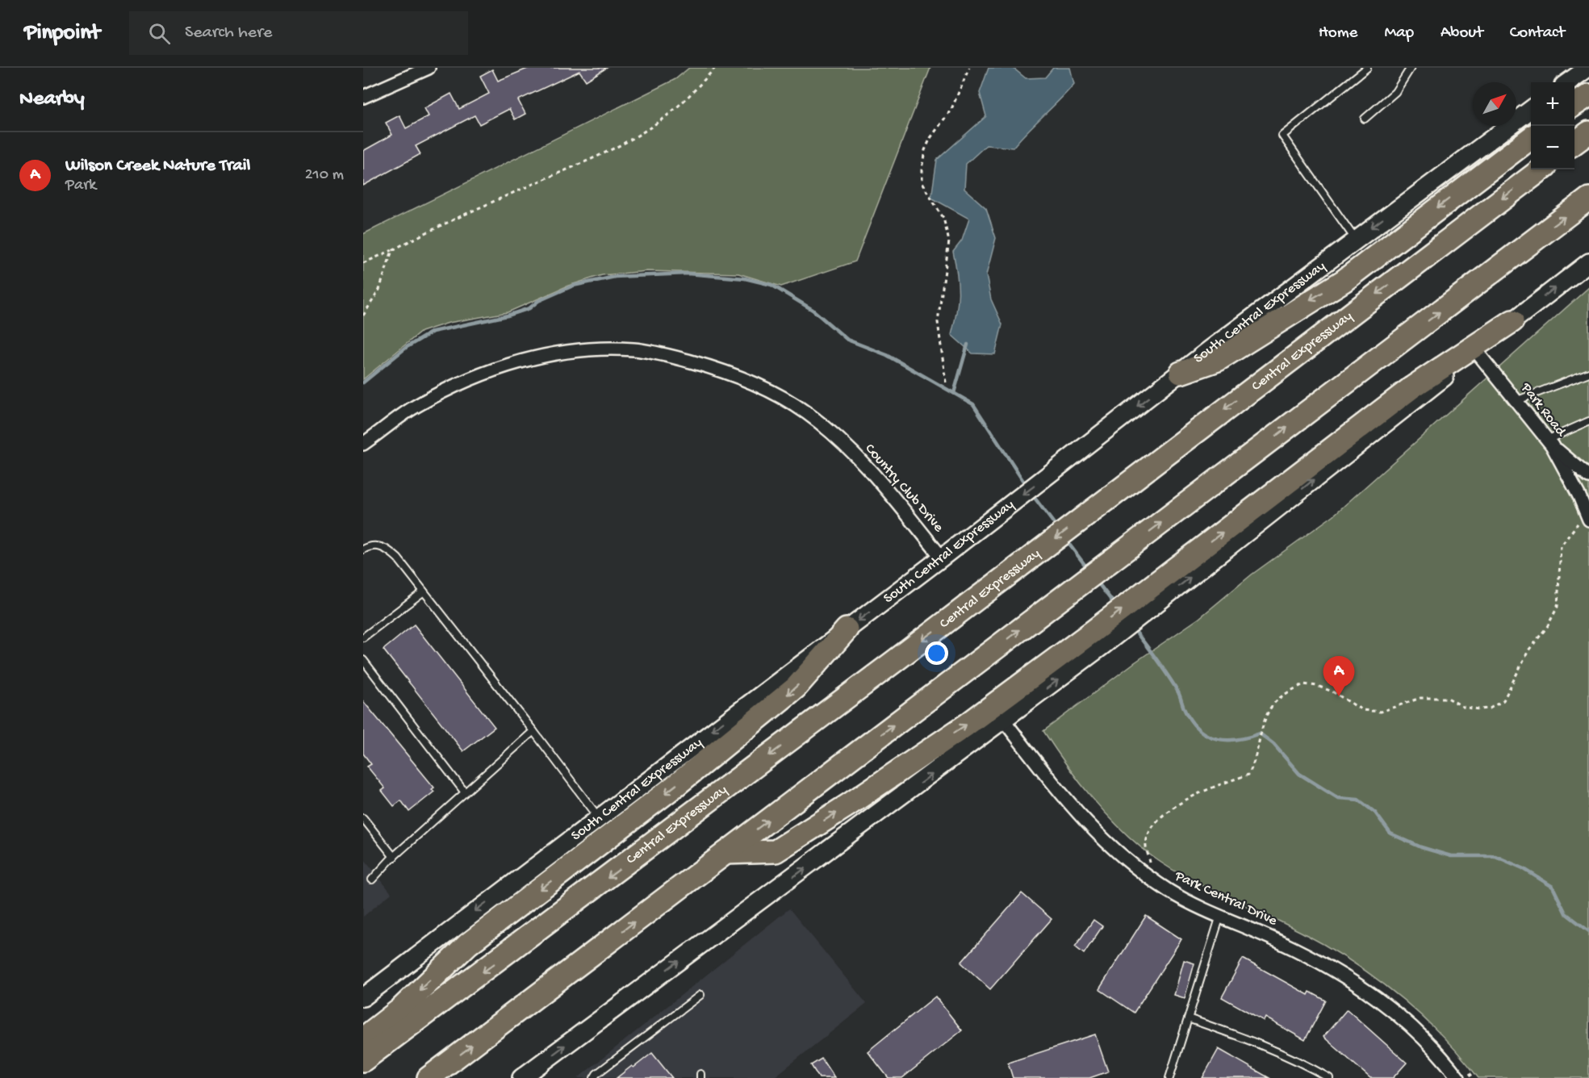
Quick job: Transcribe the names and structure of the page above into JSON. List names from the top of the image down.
{
  "streets": {
    "highway": ["Central Expressway"],
    "main road": ["South Central Expressway"],
    "street": ["Park Road", "Country Club Drive", "Park Central Drive"]
  },
  "crossings": [
    ["South Central Expressway", "Country Club Drive"]
  ],
  "one_way": ["South Central Expressway"],
  "north": "top right",
  "page": {
    "header": "Pinpoint",
    "search": "Search here",
    "nav": [
      "Home",
      "Map",
      "About",
      "Contact"
    ],
    "heading": "Nearby",
    "map_buttons": ["+", "−"],
    "list": [
      {
        "mark": "A",
        "name": "Wilson Creek Nature Trail",
        "note": "Park",
        "value": "210 m"
      }
    ],
    "pins": "A"
  }
}
